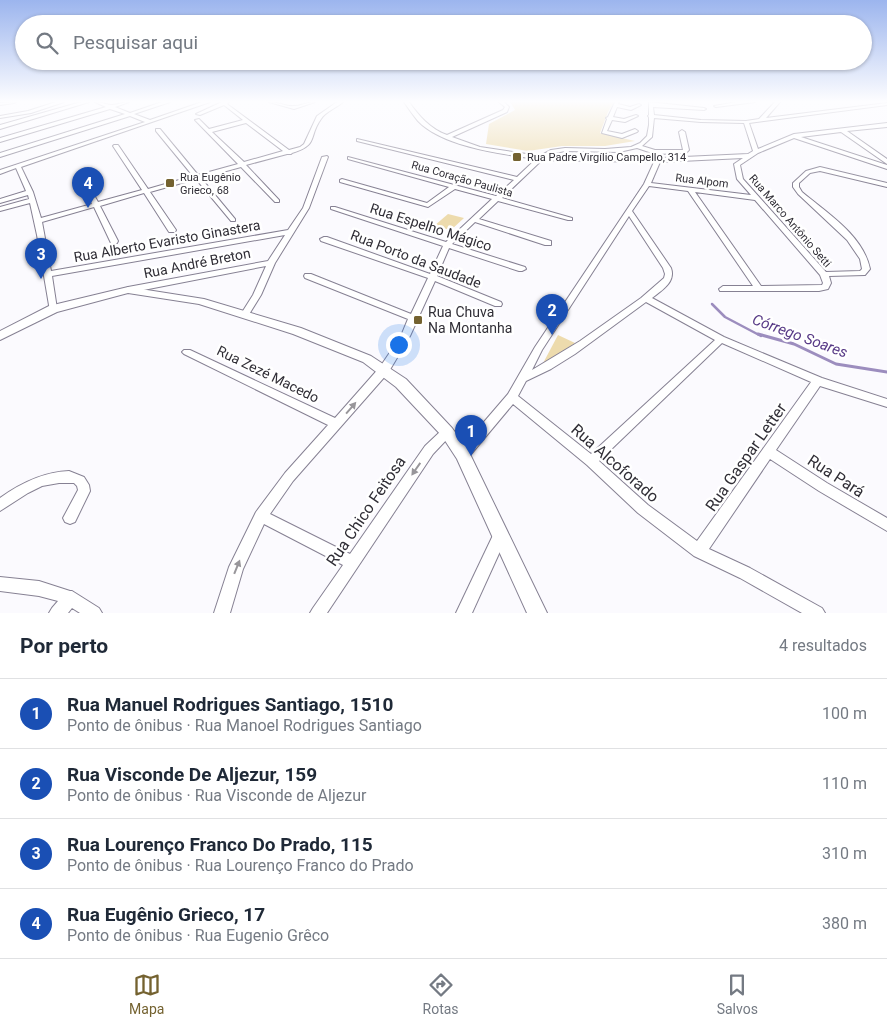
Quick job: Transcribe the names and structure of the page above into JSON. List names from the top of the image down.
{
  "streets": {
    "street": [
      "Rua Coração Paulista",
      "Rua Alpom",
      "Rua Marco Antônio Setti",
      "Rua Espelho Mágico",
      "Rua Alberto Evaristo Ginastera",
      "Rua Porto da Saudade",
      "Rua André Breton",
      "Rua Zezé Macedo",
      "Rua Gaspar Letter",
      "Rua Alcoforado",
      "Rua Pará",
      "Rua Chico Feitosa"
    ]
  },
  "crossings": [
    ["Rua Alpom", "Rua Marco Antônio Setti"],
    ["Rua Gaspar Letter", "Rua Alcoforado"],
    ["Rua Gaspar Letter", "Rua Pará"]
  ],
  "one_way": ["Rua Chico Feitosa"],
  "water": ["Córrego Soares"],
  "places": {
    "transit": ["Rua Padre Virgílio Campello, 314", "Rua Eugênio Grieco, 68", "Rua Chuva Na Montanha"]
  },
  "page": {
    "search": "Pesquisar aqui",
    "pins": [
      "4",
      "3",
      "2",
      "1"
    ],
    "heading": ["Por perto", "4 resultados"],
    "list": [
      {
        "mark": "1",
        "name": "Rua Manuel Rodrigues Santiago, 1510",
        "note": "Ponto de ônibus · Rua Manoel Rodrigues Santiago",
        "value": "100 m"
      },
      {
        "mark": "2",
        "name": "Rua Visconde De Aljezur, 159",
        "note": "Ponto de ônibus · Rua Visconde de Aljezur",
        "value": "110 m"
      },
      {
        "mark": "3",
        "name": "Rua Lourenço Franco Do Prado, 115",
        "note": "Ponto de ônibus · Rua Lourenço Franco do Prado",
        "value": "310 m"
      },
      {
        "mark": "4",
        "name": "Rua Eugênio Grieco, 17",
        "note": "Ponto de ônibus · Rua Eugenio Grêco",
        "value": "380 m"
      }
    ],
    "nav": ["Mapa", "Rotas", "Salvos"]
  }
}
